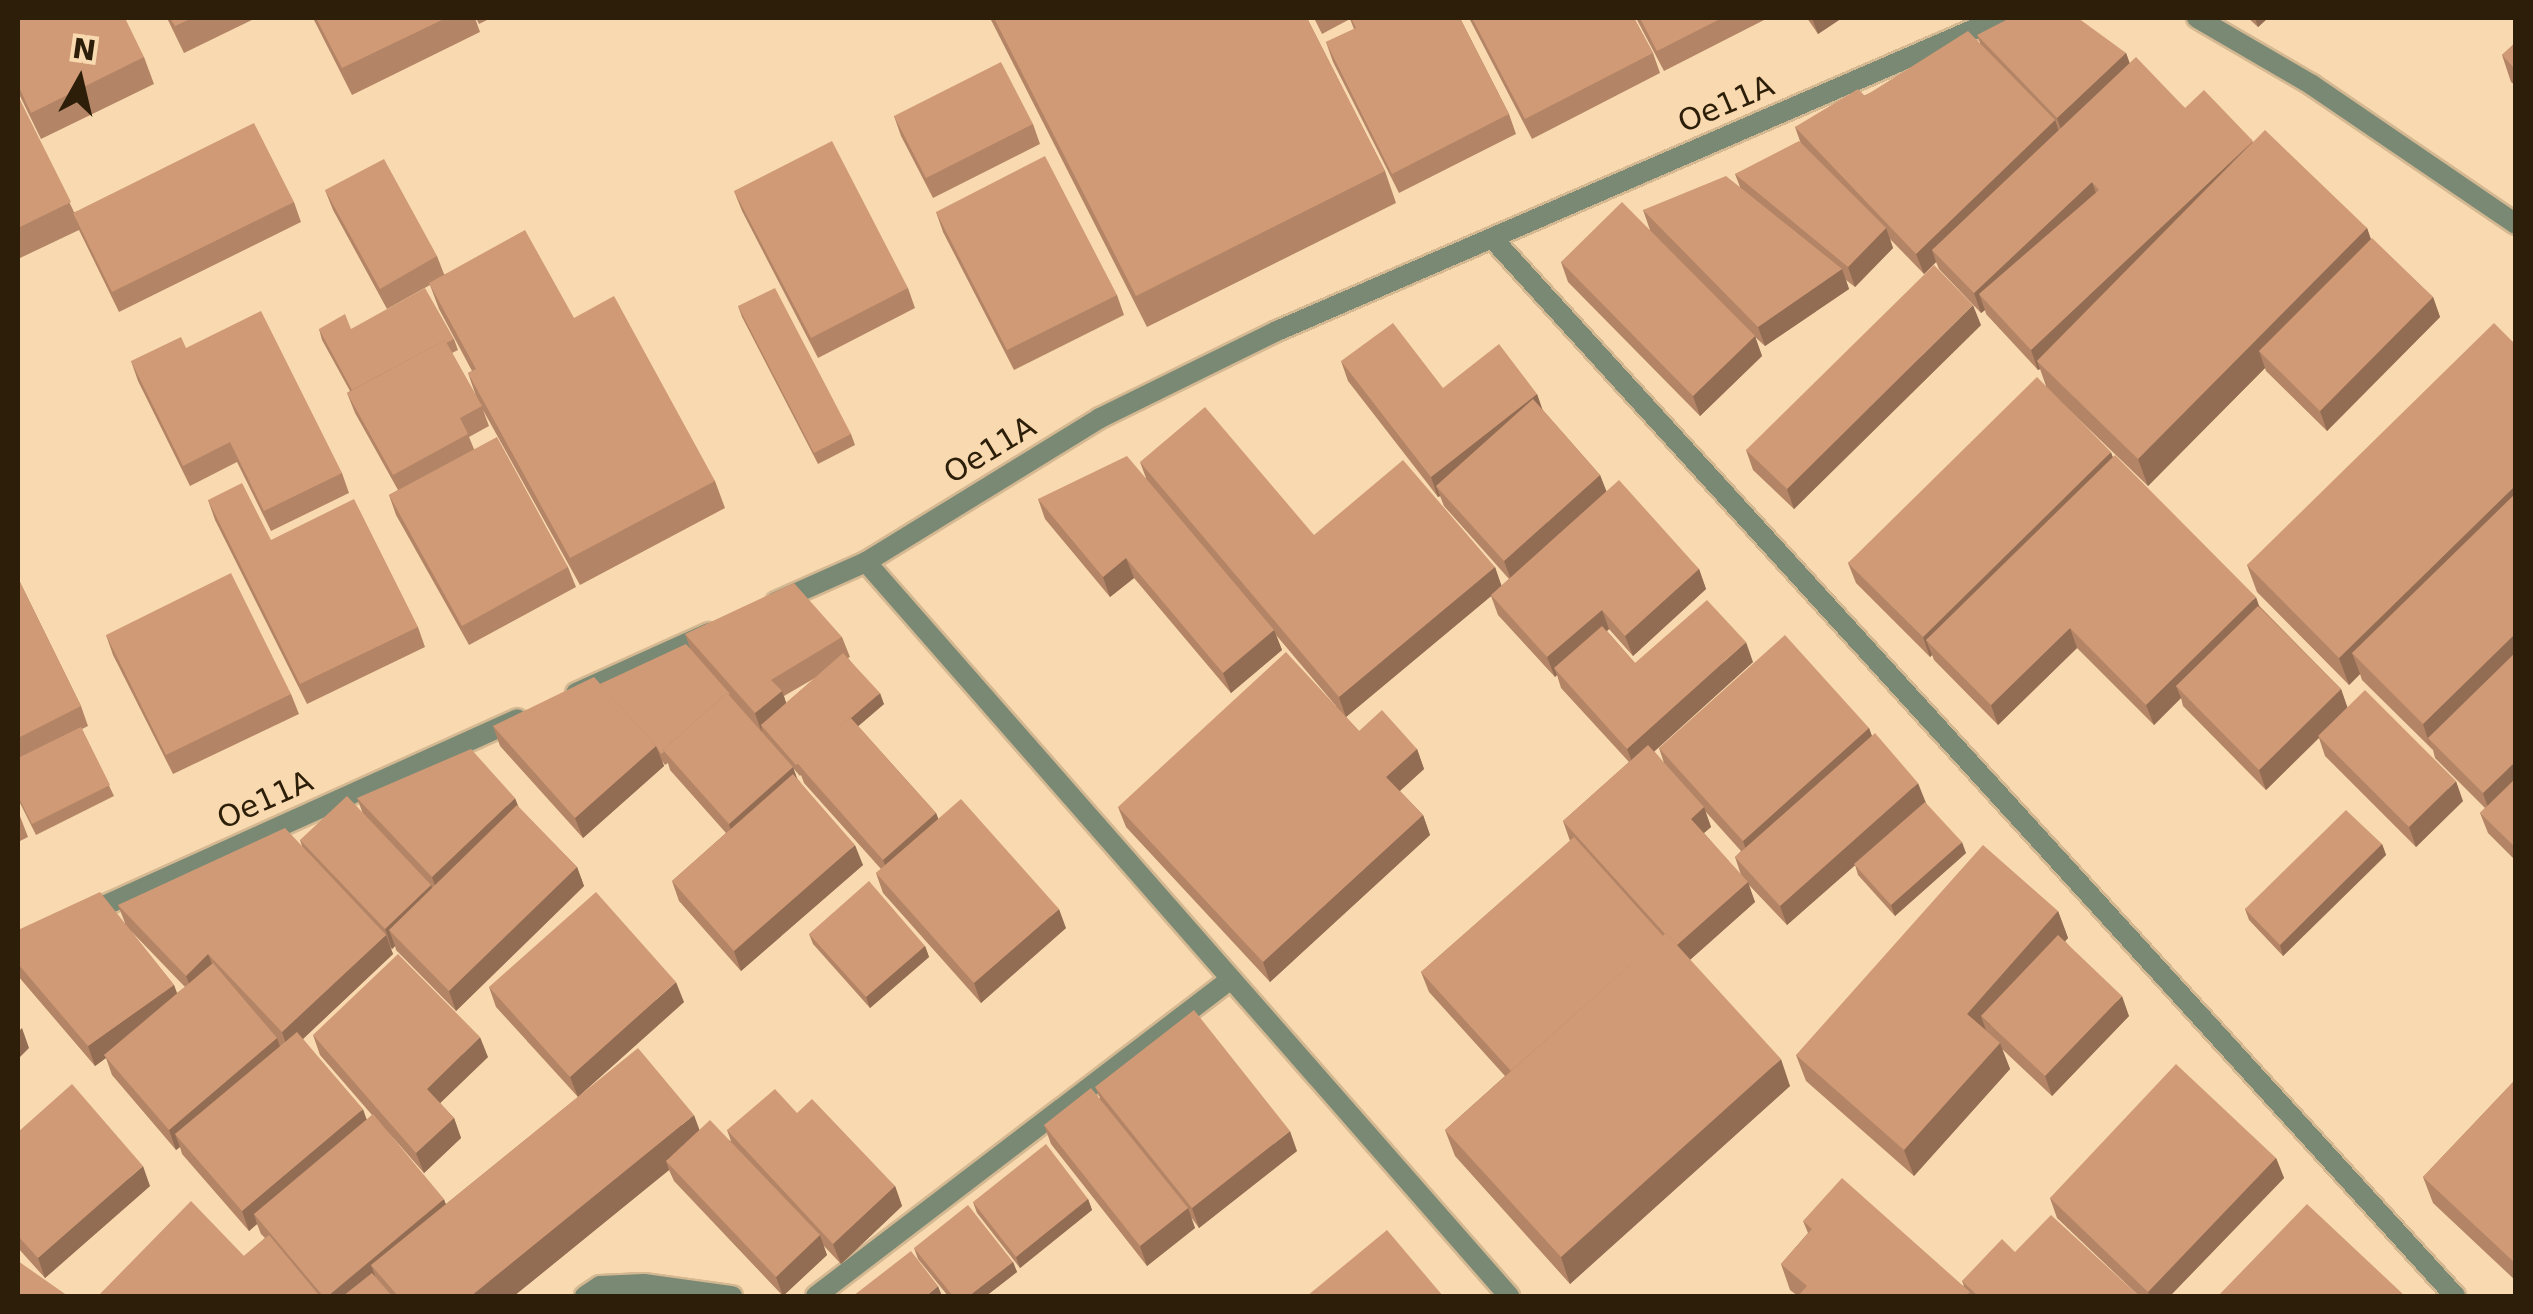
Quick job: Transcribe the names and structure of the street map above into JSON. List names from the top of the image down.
{
  "streets": {
    "street": ["Oe11A"]
  },
  "north": "top"
}
